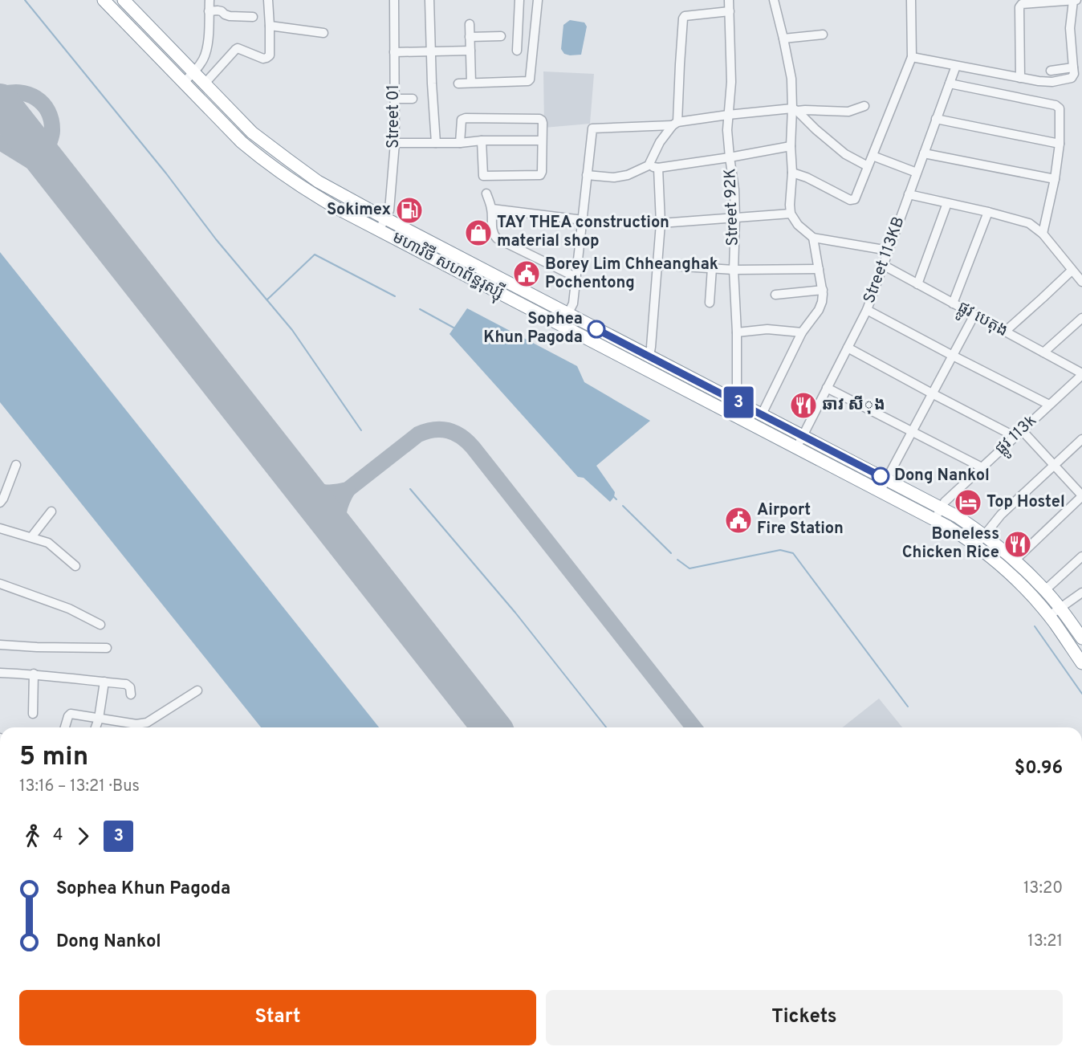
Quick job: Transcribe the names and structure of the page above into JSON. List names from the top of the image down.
{
  "streets": {
    "highway": ["មហាវិថី សហព័ន្ធរុស្ស៊ី"],
    "street": [
      "Street 01",
      "Street 92K",
      "Street 113KB",
      "ផ្លូវ បេតុង",
      "ផ្លូវ 113k"
    ]
  },
  "crossings": [
    ["Street 01", "មហាវិថី សហព័ន្ធរុស្ស៊ី"],
    ["Street 92K", "មហាវិថី សហព័ន្ធរុស្ស៊ី"],
    ["Street 113KB", "មហាវិថី សហព័ន្ធរុស្ស៊ី"],
    ["Street 113KB", "ផ្លូវ បេតុង"],
    ["មហាវិថី សហព័ន្ធរុស្ស៊ី", "ផ្លូវ 113k"],
    ["ផ្លូវ បេតុង", "ផ្លូវ 113k"]
  ],
  "places": {
    "fuel station": ["Sokimex"],
    "shop": ["TAY THEA construction material shop"],
    "public building": ["Borey Lim Chheanghak Pochentong", "Airport Fire Station"],
    "other": ["Sophea Khun Pagoda", "Dong Nankol"],
    "restaurant": ["ឆាវ សីុង", "Boneless Chicken Rice"],
    "hotel": ["Top Hostel"]
  },
  "lines": ["bus line 3"],
  "page": {
    "on_map": "3",
    "heading": ["5 min", "13:16 – 13:21 · Bus", "$0.96"],
    "legs": ["4", "3"],
    "list": [
      {
        "name": "Sophea Khun Pagoda",
        "value": "13:20"
      },
      {
        "name": "Dong Nankol",
        "value": "13:21"
      }
    ],
    "buttons": ["Start", "Tickets"]
  }
}
